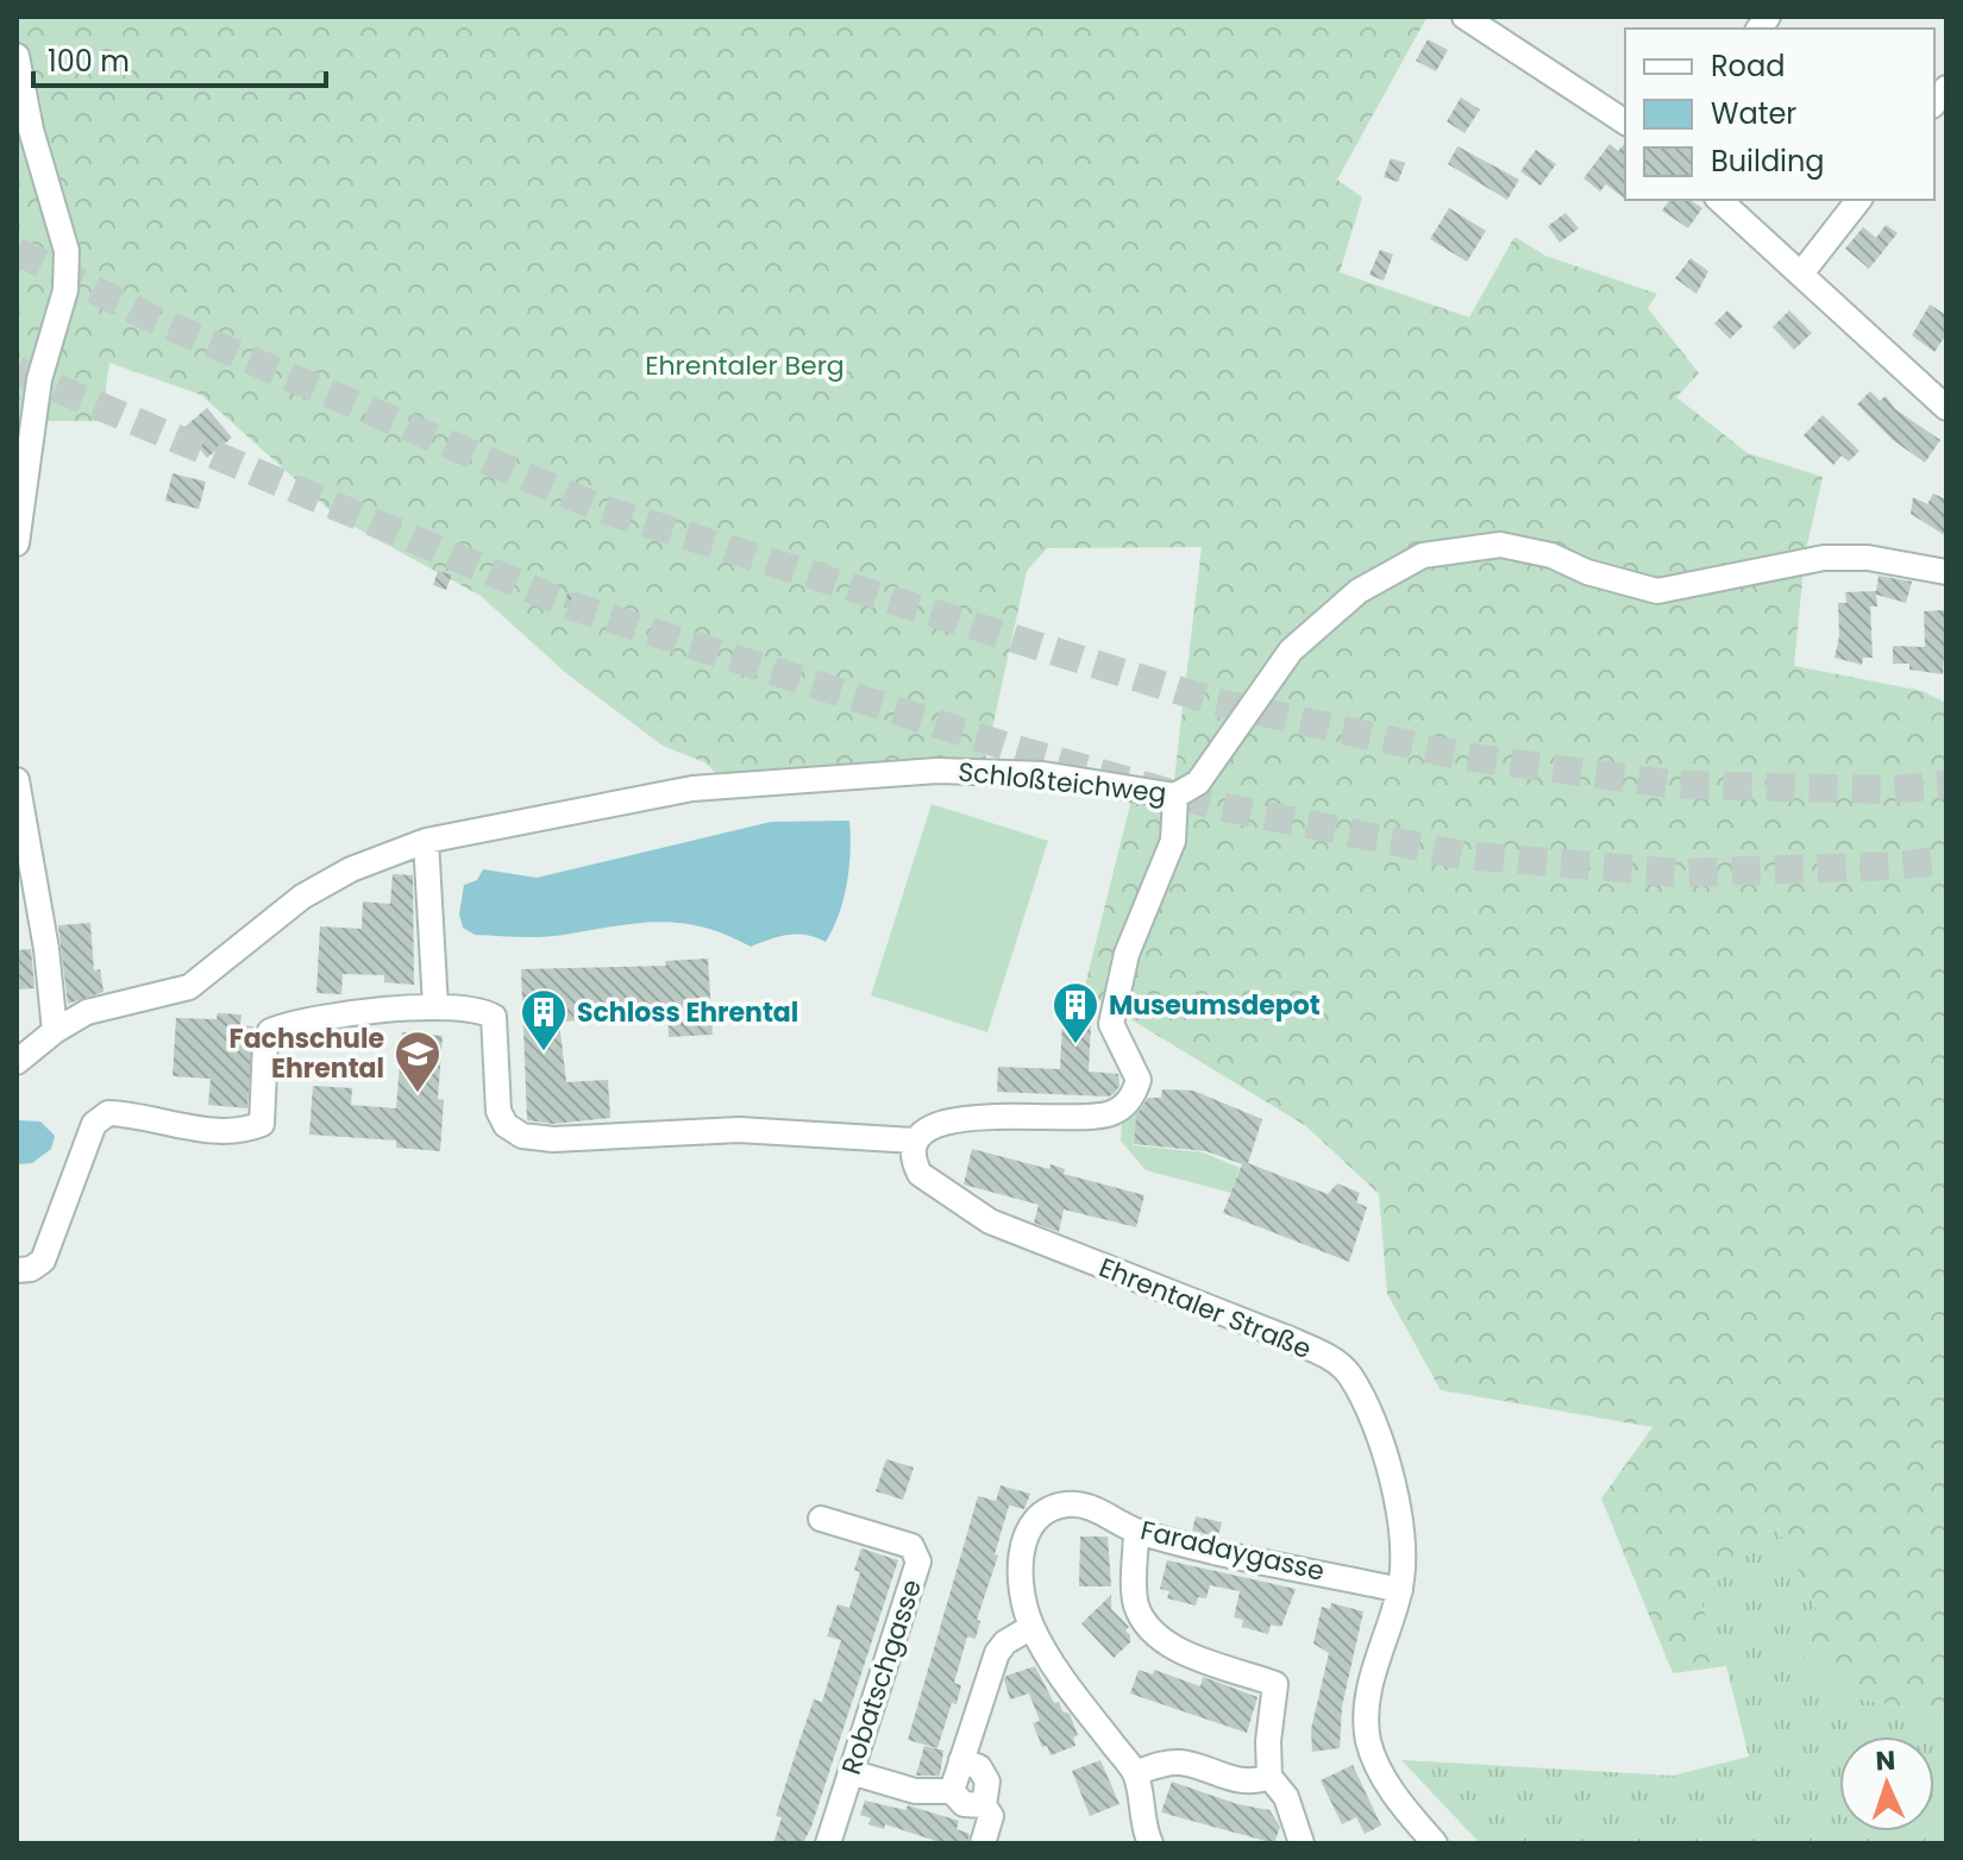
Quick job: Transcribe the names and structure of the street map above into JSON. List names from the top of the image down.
{
  "streets": {
    "street": [
      "Schloßteichweg",
      "Ehrentaler Straße",
      "Faradaygasse",
      "Robatschgasse"
    ]
  },
  "crossings": [
    ["Ehrentaler Straße", "Faradaygasse"]
  ],
  "parks": ["Ehrentaler Berg"],
  "places": {
    "building": ["Museumsdepot", "Schloss Ehrental"],
    "school or university": ["Fachschule Ehrental"]
  },
  "legend": ["Road", "Water", "Building"],
  "scale_bar": "100 m",
  "north": "top"
}
